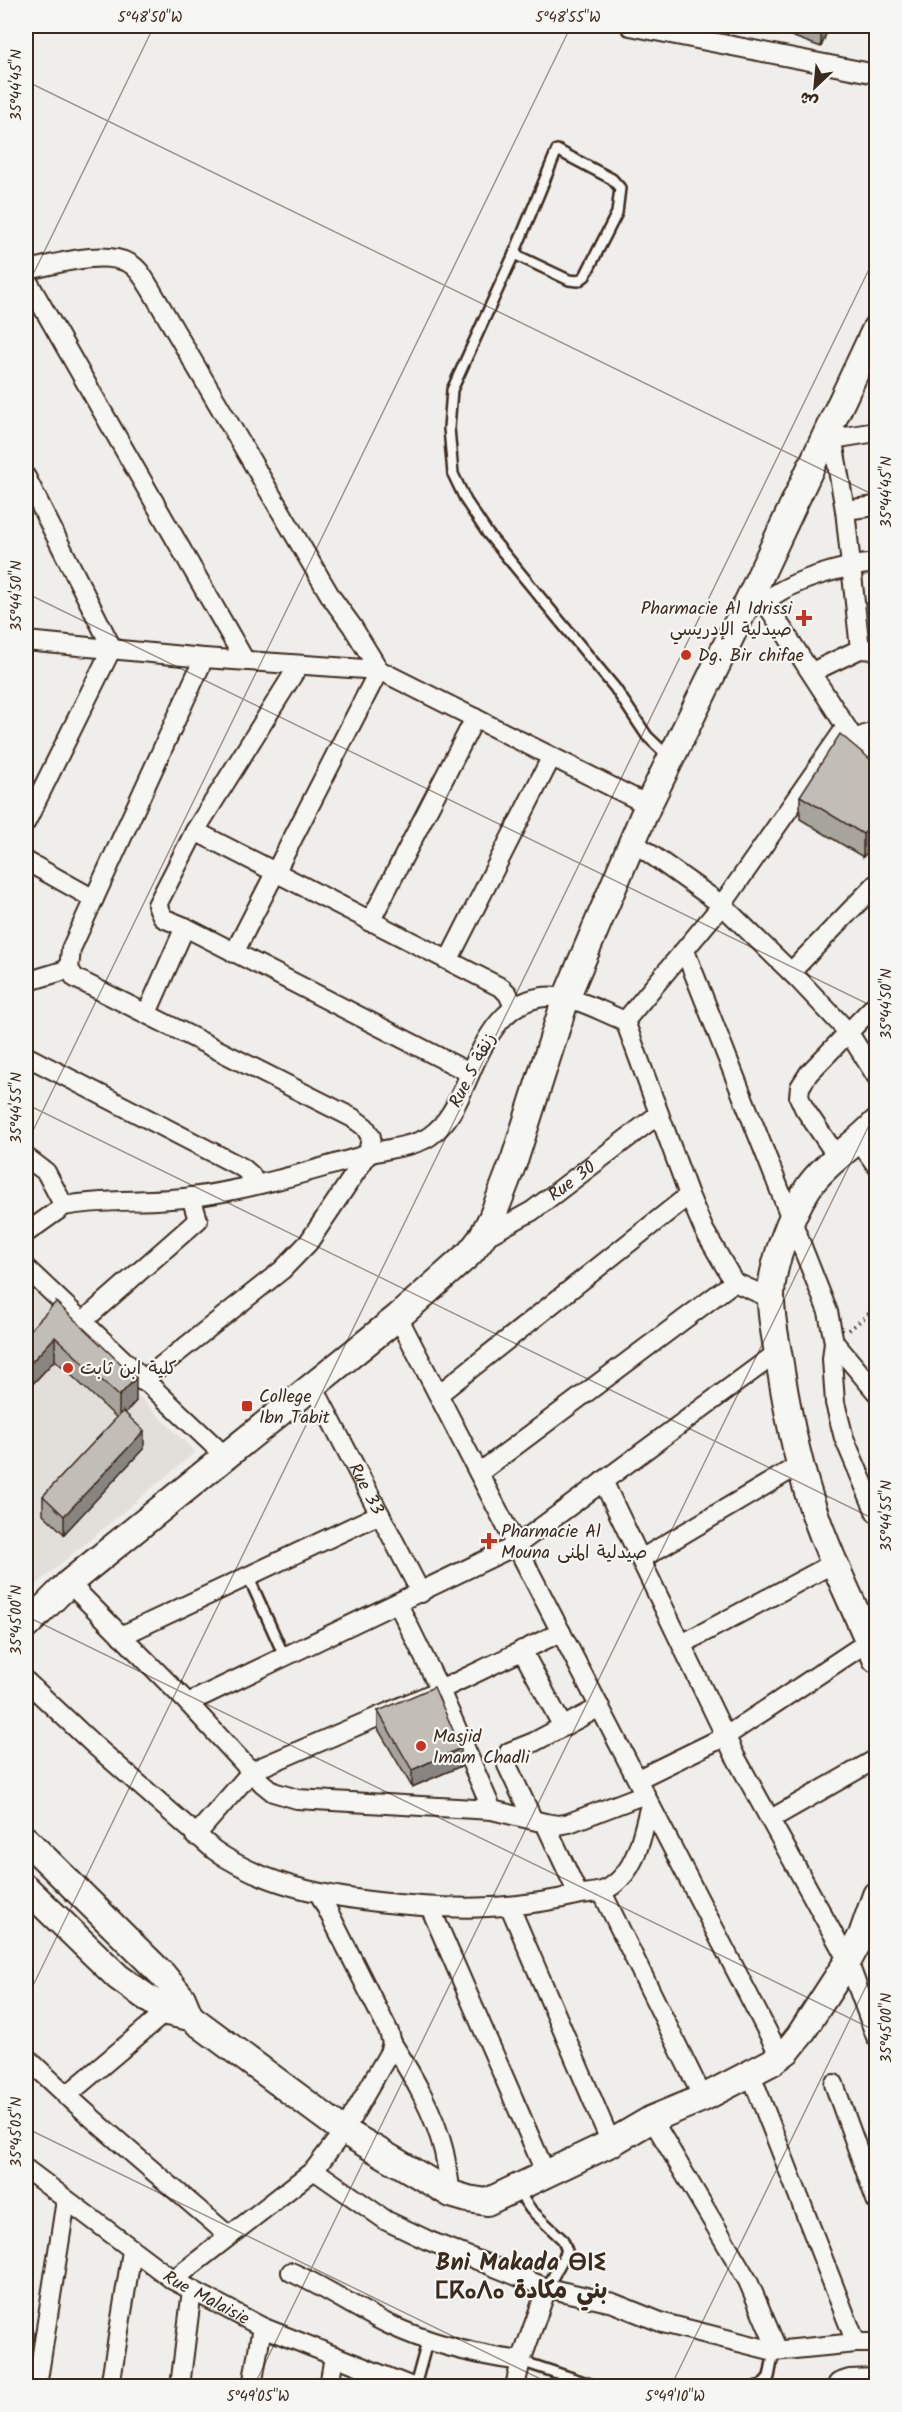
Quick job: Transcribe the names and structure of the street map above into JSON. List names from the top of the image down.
{
  "streets": {
    "street": [
      "Rue 5 زنقة",
      "Rue 30",
      "Rue 33",
      "Rue Malaisie"
    ]
  },
  "districts": ["Bni Makada ⴱⵏⵉ ⵎⴽⴰⴷⴰ بني مكادة"],
  "places": {
    "health": ["Pharmacie Al Idrissi صيدلية الإدريسي", "Pharmacie Al Mouna صيدلية المنى"],
    "other": ["Dg. Bir chifae", "كلية ابن ثابت", "Masjid Imam Chadli"],
    "transit": ["College Ibn Tabit"]
  },
  "north": "bottom left",
  "coordinates": [
    "5°48'50\"W",
    "5°48'55\"W",
    "35°44'45\"N",
    "35°44'50\"N",
    "35°44'55\"N",
    "35°45'00\"N",
    "35°45'05\"N",
    "5°49'05\"W",
    "5°49'10\"W"
  ]
}
